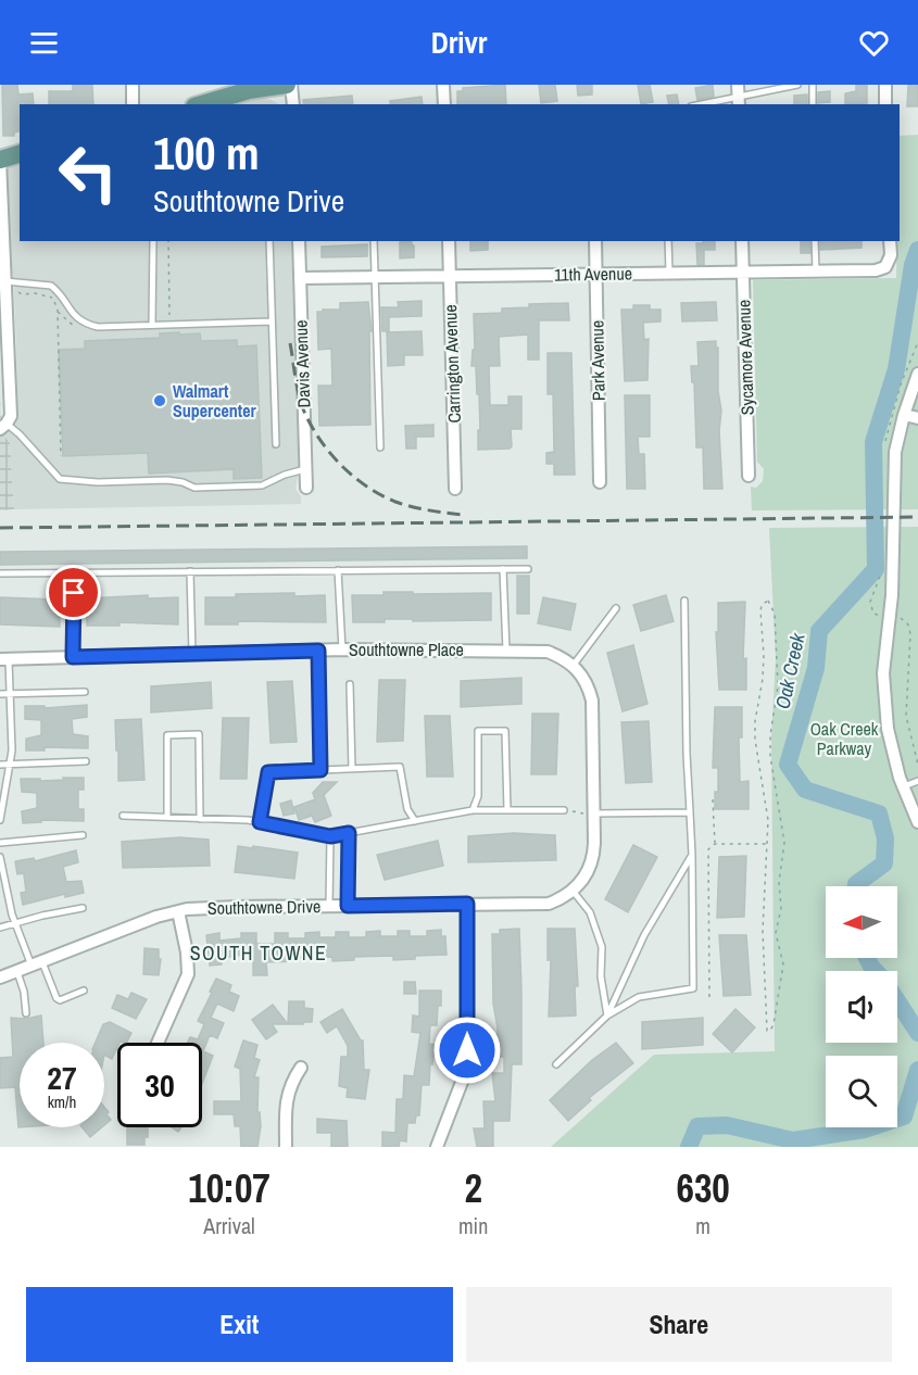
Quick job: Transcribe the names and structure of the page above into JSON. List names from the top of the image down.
{
  "streets": {
    "street": [
      "11th Avenue",
      "Sycamore Avenue",
      "Park Avenue",
      "Davis Avenue",
      "Carrington Avenue",
      "Southtowne Place",
      "Southtowne Drive"
    ]
  },
  "crossings": [
    ["11th Avenue", "Sycamore Avenue"],
    ["11th Avenue", "Park Avenue"],
    ["11th Avenue", "Davis Avenue"],
    ["11th Avenue", "Carrington Avenue"]
  ],
  "districts": ["SOUTH TOWNE"],
  "water": ["Oak Creek"],
  "parks": ["Oak Creek Parkway"],
  "places": ["Walmart Supercenter"],
  "north": "left",
  "page": {
    "header": "Drivr",
    "turn": ["100 m", "Southtowne Drive"],
    "speed": "27 km/h",
    "limit": "30",
    "eta": [
      "10:07",
      "Arrival",
      "2",
      "min",
      "630",
      "m"
    ],
    "buttons": ["Exit", "Share"]
  }
}
